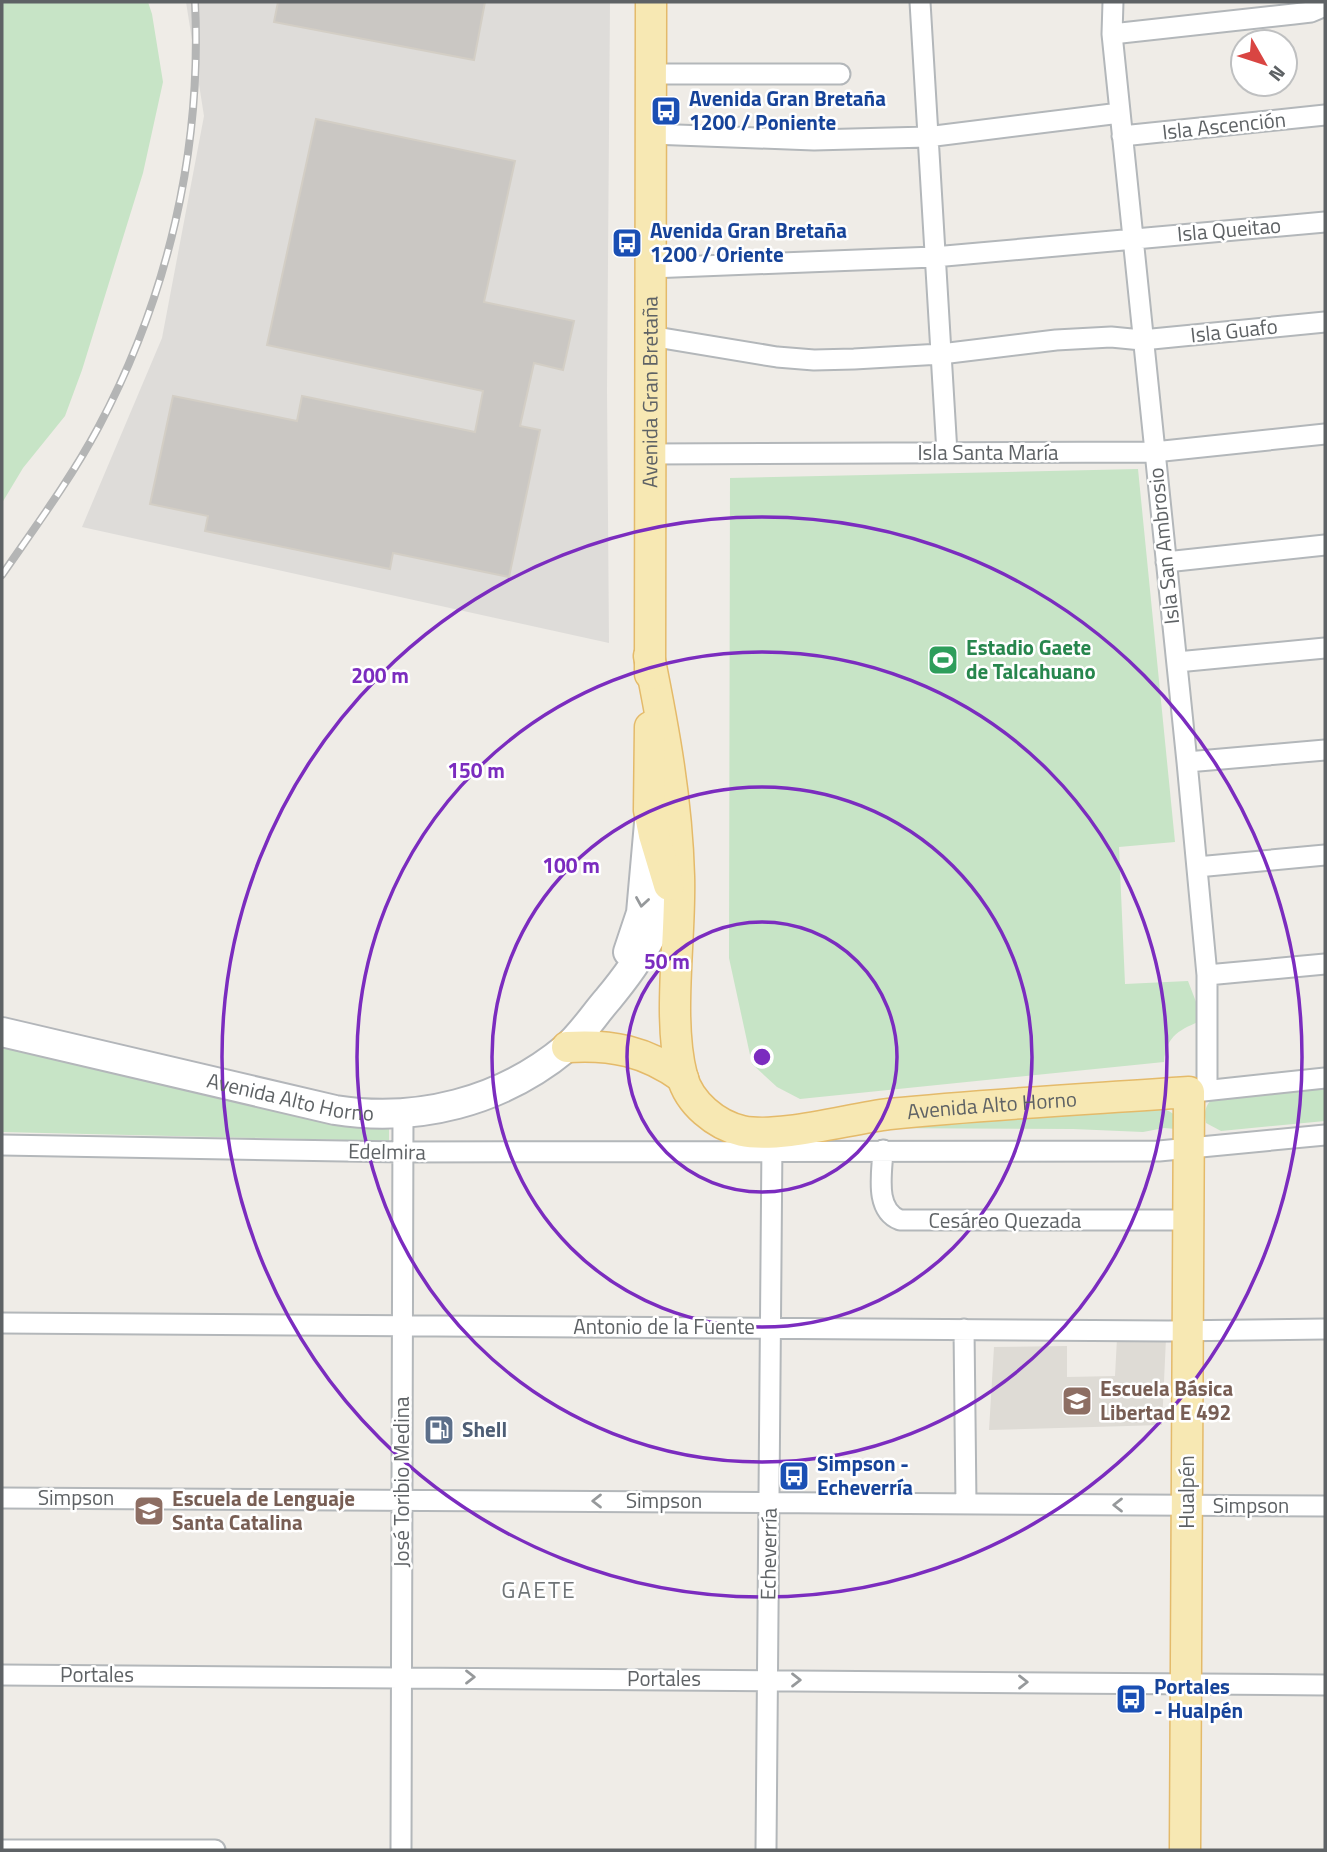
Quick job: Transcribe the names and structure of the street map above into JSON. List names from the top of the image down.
{
  "streets": {
    "main road": ["Avenida Gran Bretaña", "Avenida Alto Horno", "Hualpén"],
    "street": [
      "Isla Ascención",
      "Isla Queitao",
      "Isla Guafo",
      "Isla Santa María",
      "Isla San Ambrosio",
      "Edelmira",
      "Cesáreo Quezada",
      "Antonio de la Fuente",
      "José Toribio Medina",
      "Simpson",
      "Echeverría",
      "Portales"
    ]
  },
  "crossings": [
    ["Isla Ascención", "Isla San Ambrosio"],
    ["Isla Queitao", "Avenida Gran Bretaña"],
    ["Isla Queitao", "Isla San Ambrosio"],
    ["Isla Guafo", "Avenida Gran Bretaña"],
    ["Isla Guafo", "Isla San Ambrosio"],
    ["Avenida Gran Bretaña", "Isla Santa María"],
    ["Avenida Gran Bretaña", "Avenida Alto Horno"],
    ["Isla Santa María", "Isla San Ambrosio"],
    ["Isla San Ambrosio", "Avenida Alto Horno"],
    ["Isla San Ambrosio", "Hualpén"],
    ["Avenida Alto Horno", "Edelmira"],
    ["Avenida Alto Horno", "Cesáreo Quezada"],
    ["Avenida Alto Horno", "José Toribio Medina"],
    ["Avenida Alto Horno", "Hualpén"],
    ["Avenida Alto Horno", "Echeverría"],
    ["Edelmira", "José Toribio Medina"],
    ["Edelmira", "Echeverría"],
    ["Cesáreo Quezada", "Hualpén"],
    ["Antonio de la Fuente", "José Toribio Medina"],
    ["Antonio de la Fuente", "Hualpén"],
    ["Antonio de la Fuente", "Echeverría"],
    ["José Toribio Medina", "Simpson"],
    ["José Toribio Medina", "Portales"],
    ["Hualpén", "Simpson"],
    ["Hualpén", "Portales"],
    ["Simpson", "Echeverría"],
    ["Echeverría", "Portales"]
  ],
  "one_way": ["Simpson", "Portales"],
  "districts": ["GAETE"],
  "places": {
    "bus stop": [
      "Avenida Gran Bretaña 1200 / Poniente",
      "Avenida Gran Bretaña 1200 / Oriente",
      "Simpson - Echeverría",
      "Portales - Hualpén"
    ],
    "sports": ["Estadio Gaete de Talcahuano"],
    "school or university": ["Escuela Básica Libertad E 492", "Escuela de Lenguaje Santa Catalina"],
    "fuel station": ["Shell"]
  },
  "north": "bottom right",
  "rings": [
    "200 m",
    "150 m",
    "100 m",
    "50 m"
  ]
}
